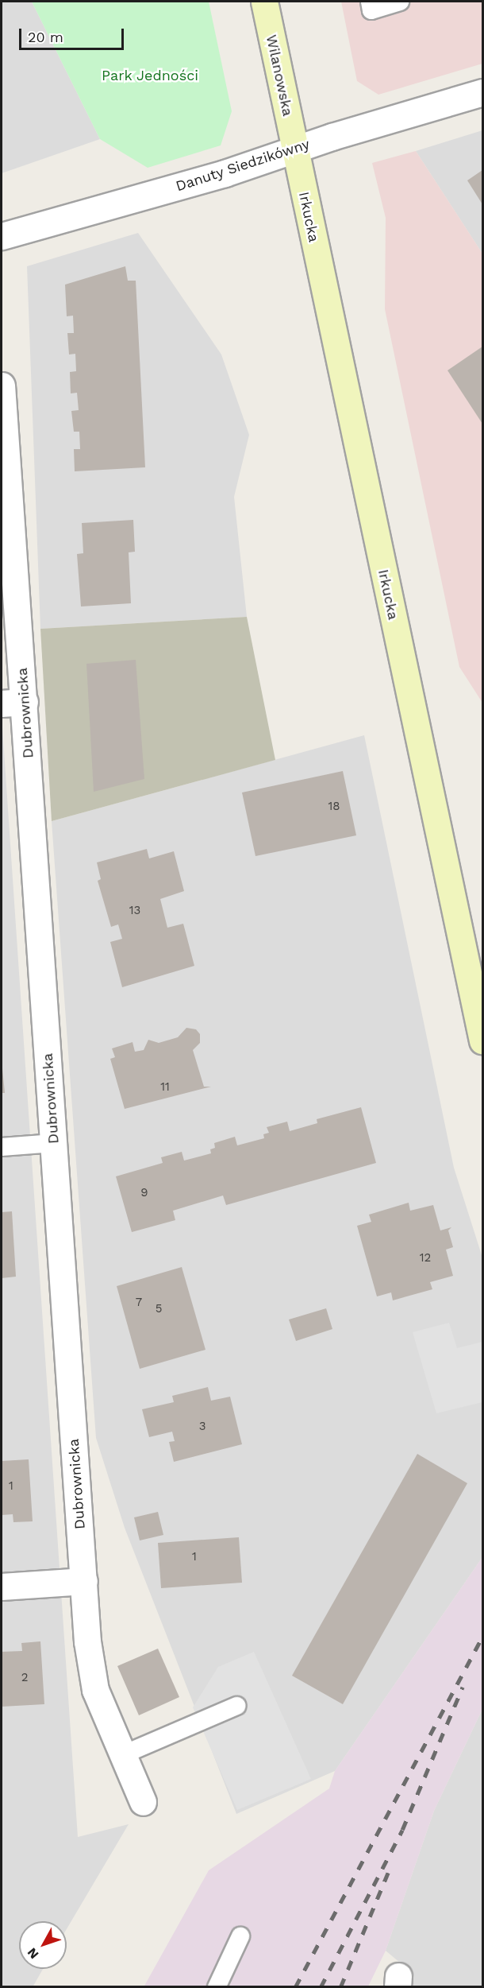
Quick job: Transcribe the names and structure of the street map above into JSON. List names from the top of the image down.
{
  "streets": {
    "street": [
      "Wilanowska",
      "Danuty Siedzikówny",
      "Irkucka",
      "Dubrownicka"
    ]
  },
  "crossings": [
    ["Wilanowska", "Danuty Siedzikówny"],
    ["Wilanowska", "Irkucka"],
    ["Danuty Siedzikówny", "Irkucka"]
  ],
  "parks": ["Park Jedności"],
  "house_numbers": [
    "18",
    "13",
    "11",
    "9",
    "12",
    "7",
    "5",
    "3",
    "1",
    "1",
    "2"
  ],
  "scale_bar": "20 m",
  "north": "bottom left"
}
